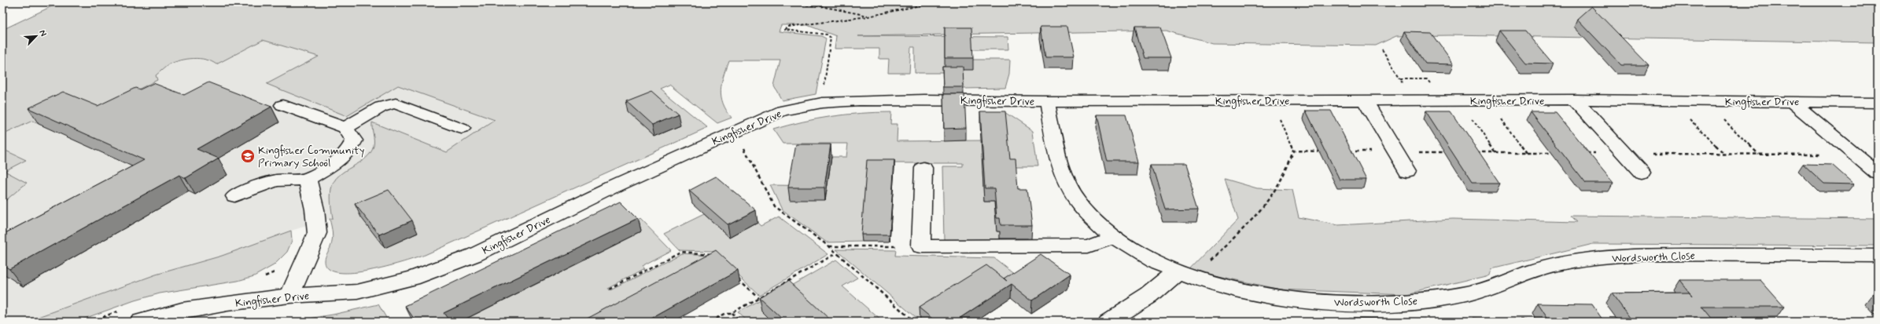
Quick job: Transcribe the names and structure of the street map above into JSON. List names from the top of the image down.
{
  "streets": {
    "street": ["Kingfisher Drive", "Wordsworth Close"]
  },
  "crossings": [
    ["Kingfisher Drive", "Wordsworth Close"]
  ],
  "places": {
    "school or university": ["Kingfisher Community Primary School"]
  },
  "north": "top right"
}
